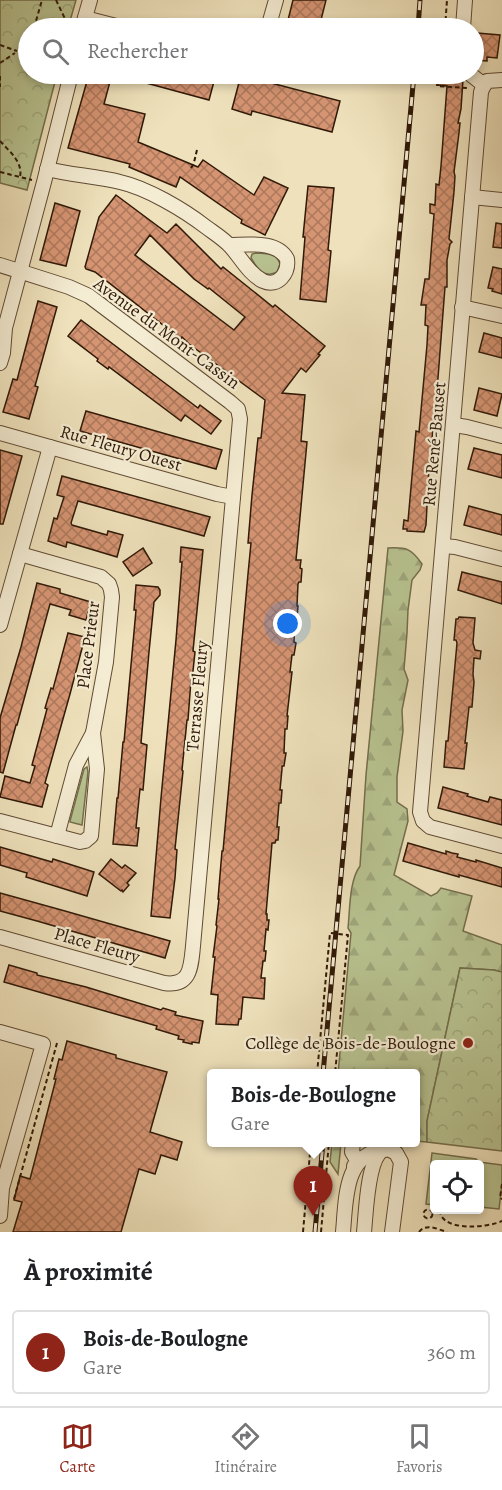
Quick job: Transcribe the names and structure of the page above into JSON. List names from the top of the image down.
{
  "streets": {
    "street": [
      "Avenue du Mont-Cassin",
      "Rue René-Bauset",
      "Rue Fleury Ouest",
      "Place Prieur",
      "Terrasse Fleury",
      "Place Fleury"
    ]
  },
  "crossings": [
    ["Avenue du Mont-Cassin", "Terrasse Fleury"],
    ["Rue Fleury Ouest", "Terrasse Fleury"],
    ["Terrasse Fleury", "Place Fleury"]
  ],
  "places": ["Collège de Bois-de-Boulogne"],
  "page": {
    "search": "Rechercher",
    "popup": ["Bois-de-Boulogne", "Gare"],
    "pins": "1",
    "heading": "À proximité",
    "list": [
      {
        "mark": "1",
        "name": "Bois-de-Boulogne",
        "note": "Gare",
        "value": "360 m"
      }
    ],
    "nav": ["Carte", "Itinéraire", "Favoris"]
  }
}
